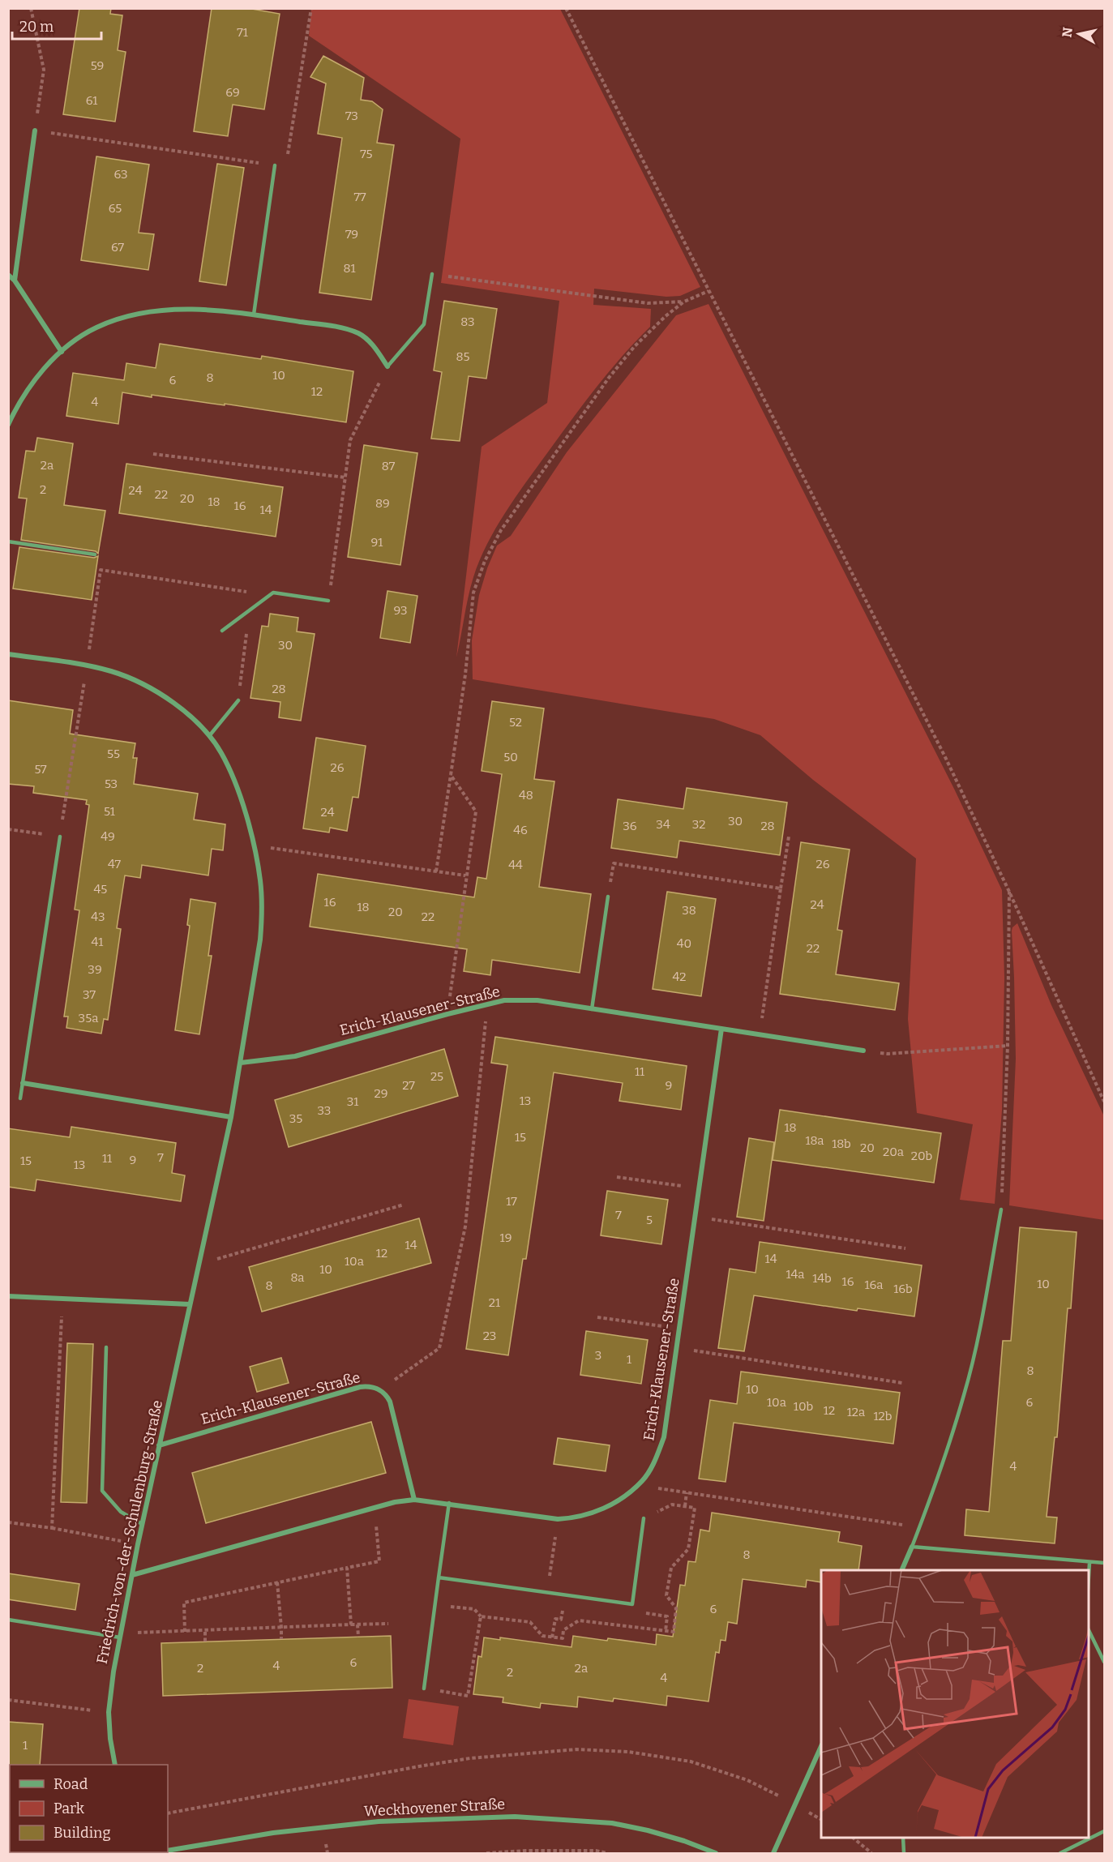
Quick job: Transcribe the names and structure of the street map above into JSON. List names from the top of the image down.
{
  "streets": {
    "street": ["Erich-Klausener-Straße", "Friedrich-von-der-Schulenburg-Straße", "Weckhovener Straße"]
  },
  "crossings": [
    ["Erich-Klausener-Straße", "Friedrich-von-der-Schulenburg-Straße"]
  ],
  "house_numbers": [
    "71",
    "59",
    "69",
    "61",
    "73",
    "75",
    "63",
    "77",
    "65",
    "79",
    "67",
    "81",
    "83",
    "85",
    "10",
    "8",
    "6",
    "12",
    "4",
    "2a",
    "87",
    "2",
    "24",
    "22",
    "20",
    "18",
    "89",
    "16",
    "14",
    "91",
    "93",
    "30",
    "28",
    "52",
    "55",
    "50",
    "26",
    "57",
    "53",
    "48",
    "51",
    "24",
    "30",
    "34",
    "32",
    "36",
    "28",
    "46",
    "49",
    "47",
    "26",
    "44",
    "45",
    "16",
    "24",
    "18",
    "38",
    "20",
    "43",
    "22",
    "41",
    "40",
    "22",
    "39",
    "42",
    "37",
    "35a",
    "11",
    "25",
    "27",
    "9",
    "29",
    "13",
    "31",
    "33",
    "35",
    "18",
    "15",
    "18a",
    "18b",
    "20",
    "20a",
    "20b",
    "7",
    "11",
    "9",
    "15",
    "13",
    "17",
    "7",
    "5",
    "19",
    "14",
    "12",
    "14",
    "10a",
    "10",
    "14a",
    "8a",
    "14b",
    "16",
    "10",
    "16a",
    "8",
    "16b",
    "21",
    "23",
    "3",
    "1",
    "8",
    "10",
    "10a",
    "6",
    "10b",
    "12",
    "12a",
    "12b",
    "4",
    "8",
    "6",
    "6",
    "4",
    "2",
    "2a",
    "2",
    "4",
    "1"
  ],
  "legend": ["Road", "Park", "Building"],
  "scale_bar": "20 m",
  "north": "left"
}
